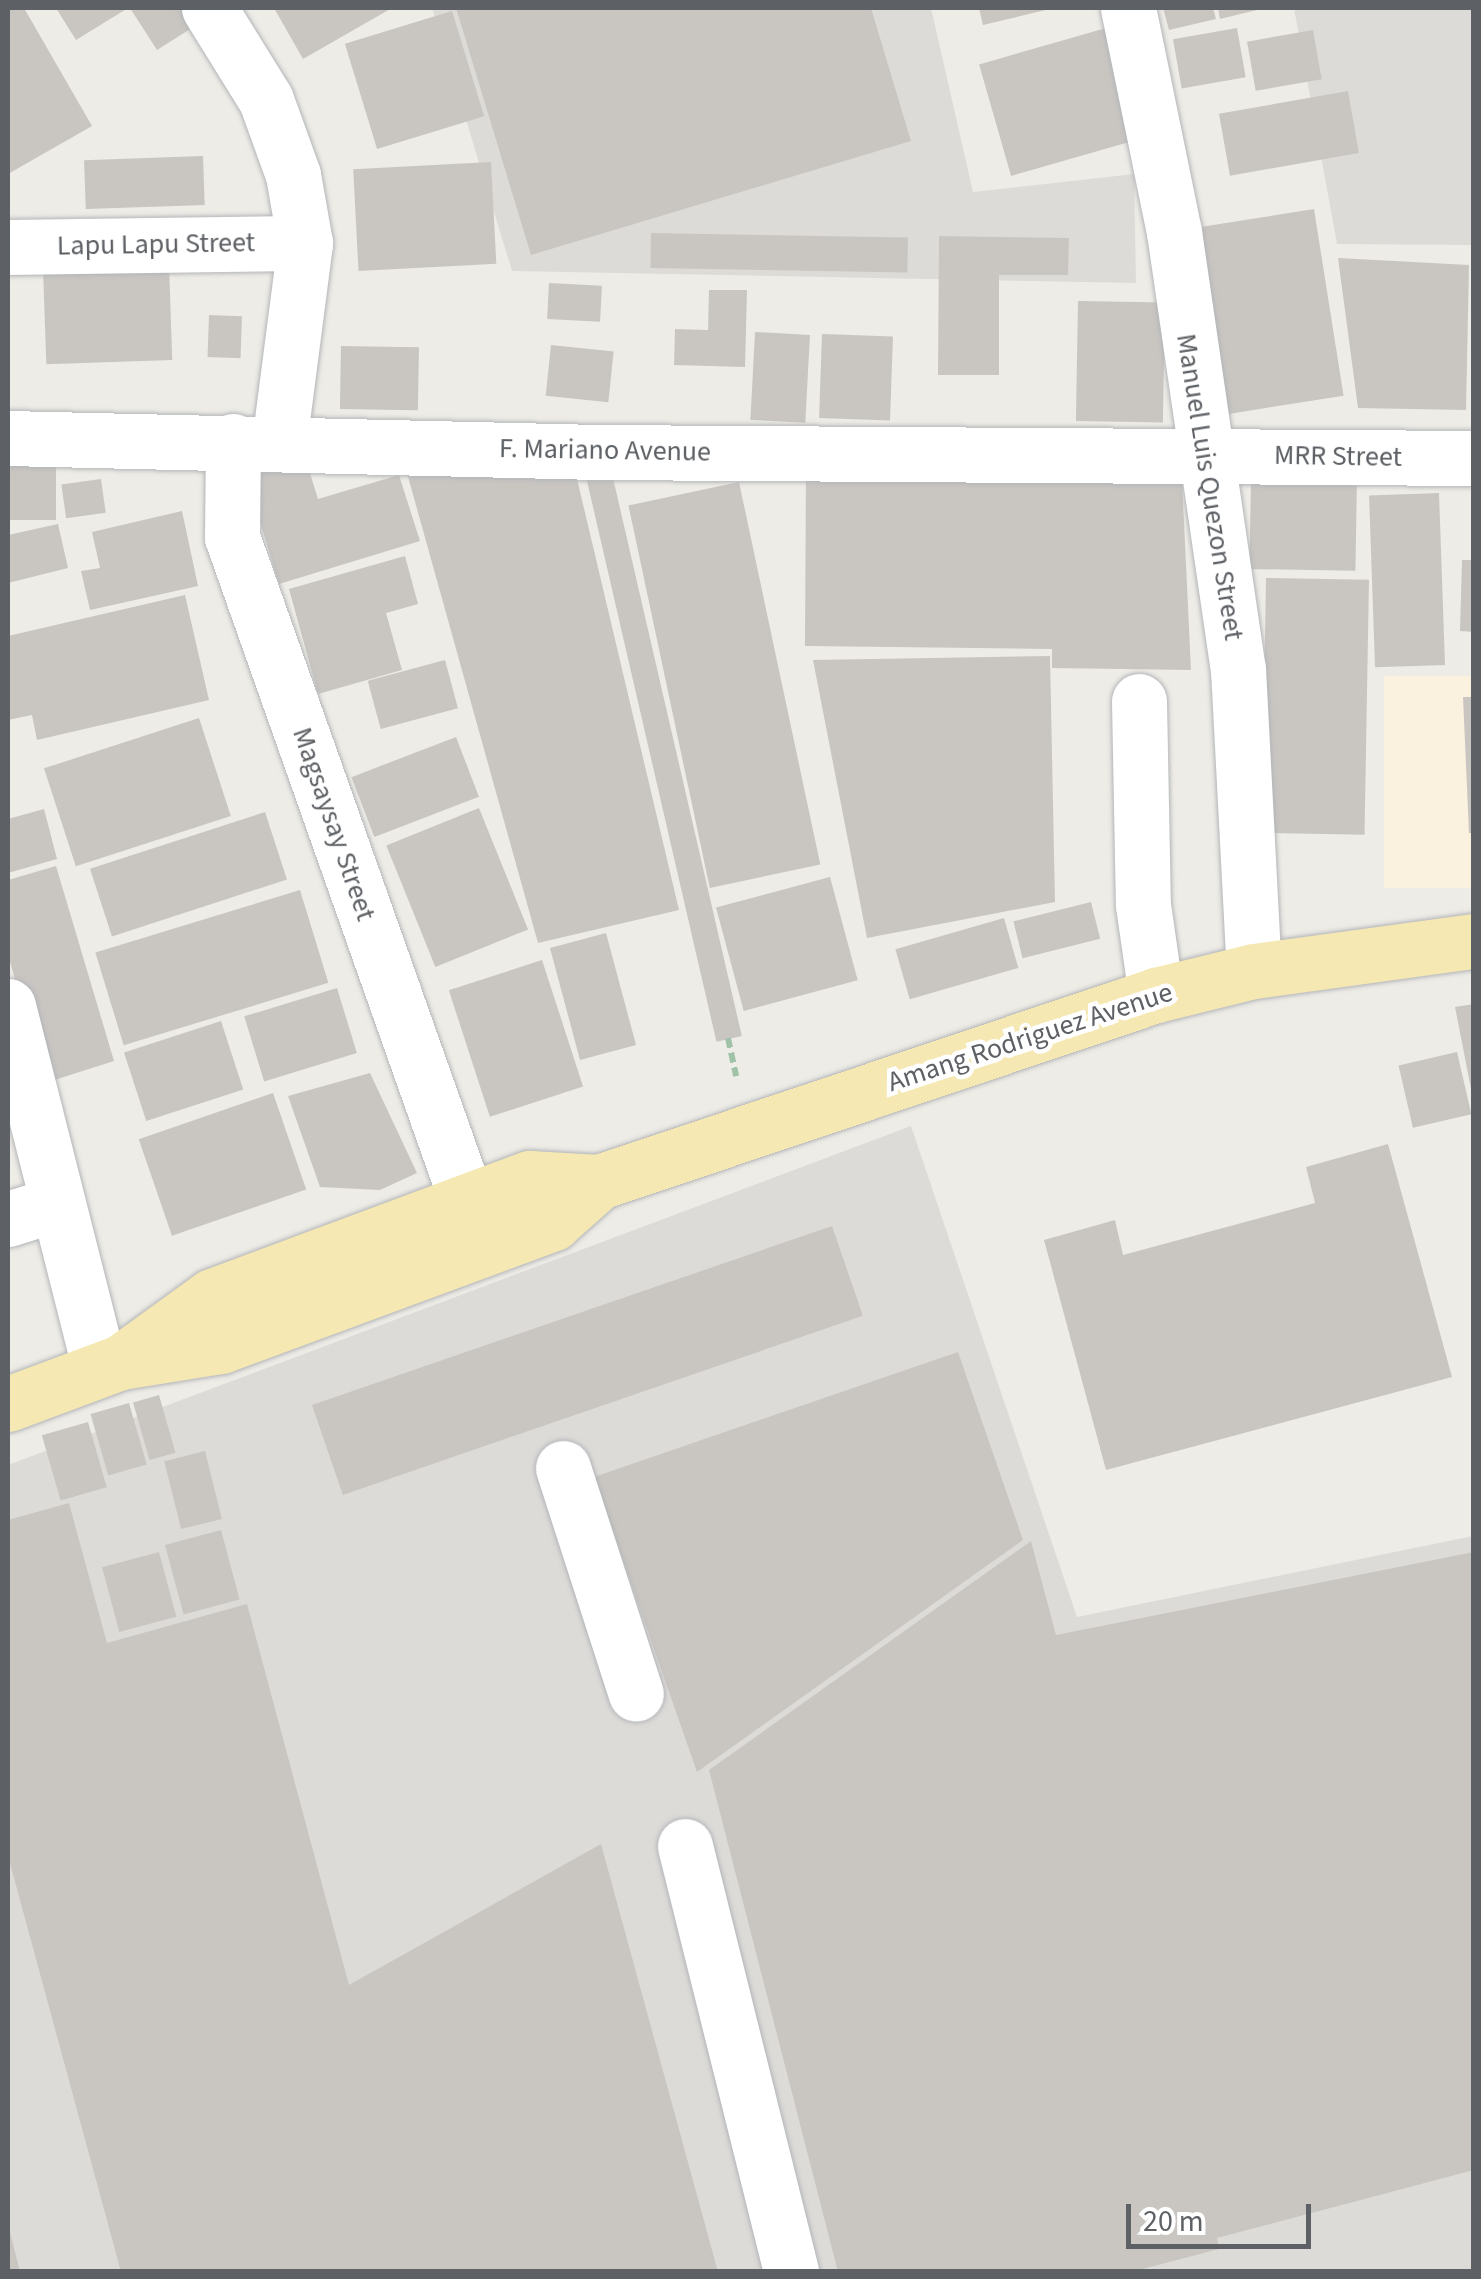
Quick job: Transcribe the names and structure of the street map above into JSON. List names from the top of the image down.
{
  "streets": {
    "main road": ["Amang Rodriguez Avenue"],
    "street": [
      "Lapu Lapu Street",
      "F. Mariano Avenue",
      "MRR Street",
      "Manuel Luis Quezon Street",
      "Magsaysay Street"
    ]
  },
  "crossings": [
    ["Lapu Lapu Street", "Magsaysay Street"],
    ["F. Mariano Avenue", "MRR Street"],
    ["F. Mariano Avenue", "Manuel Luis Quezon Street"],
    ["F. Mariano Avenue", "Magsaysay Street"],
    ["MRR Street", "Manuel Luis Quezon Street"],
    ["Manuel Luis Quezon Street", "Amang Rodriguez Avenue"],
    ["Magsaysay Street", "Amang Rodriguez Avenue"]
  ],
  "scale_bar": "20 m"
}
